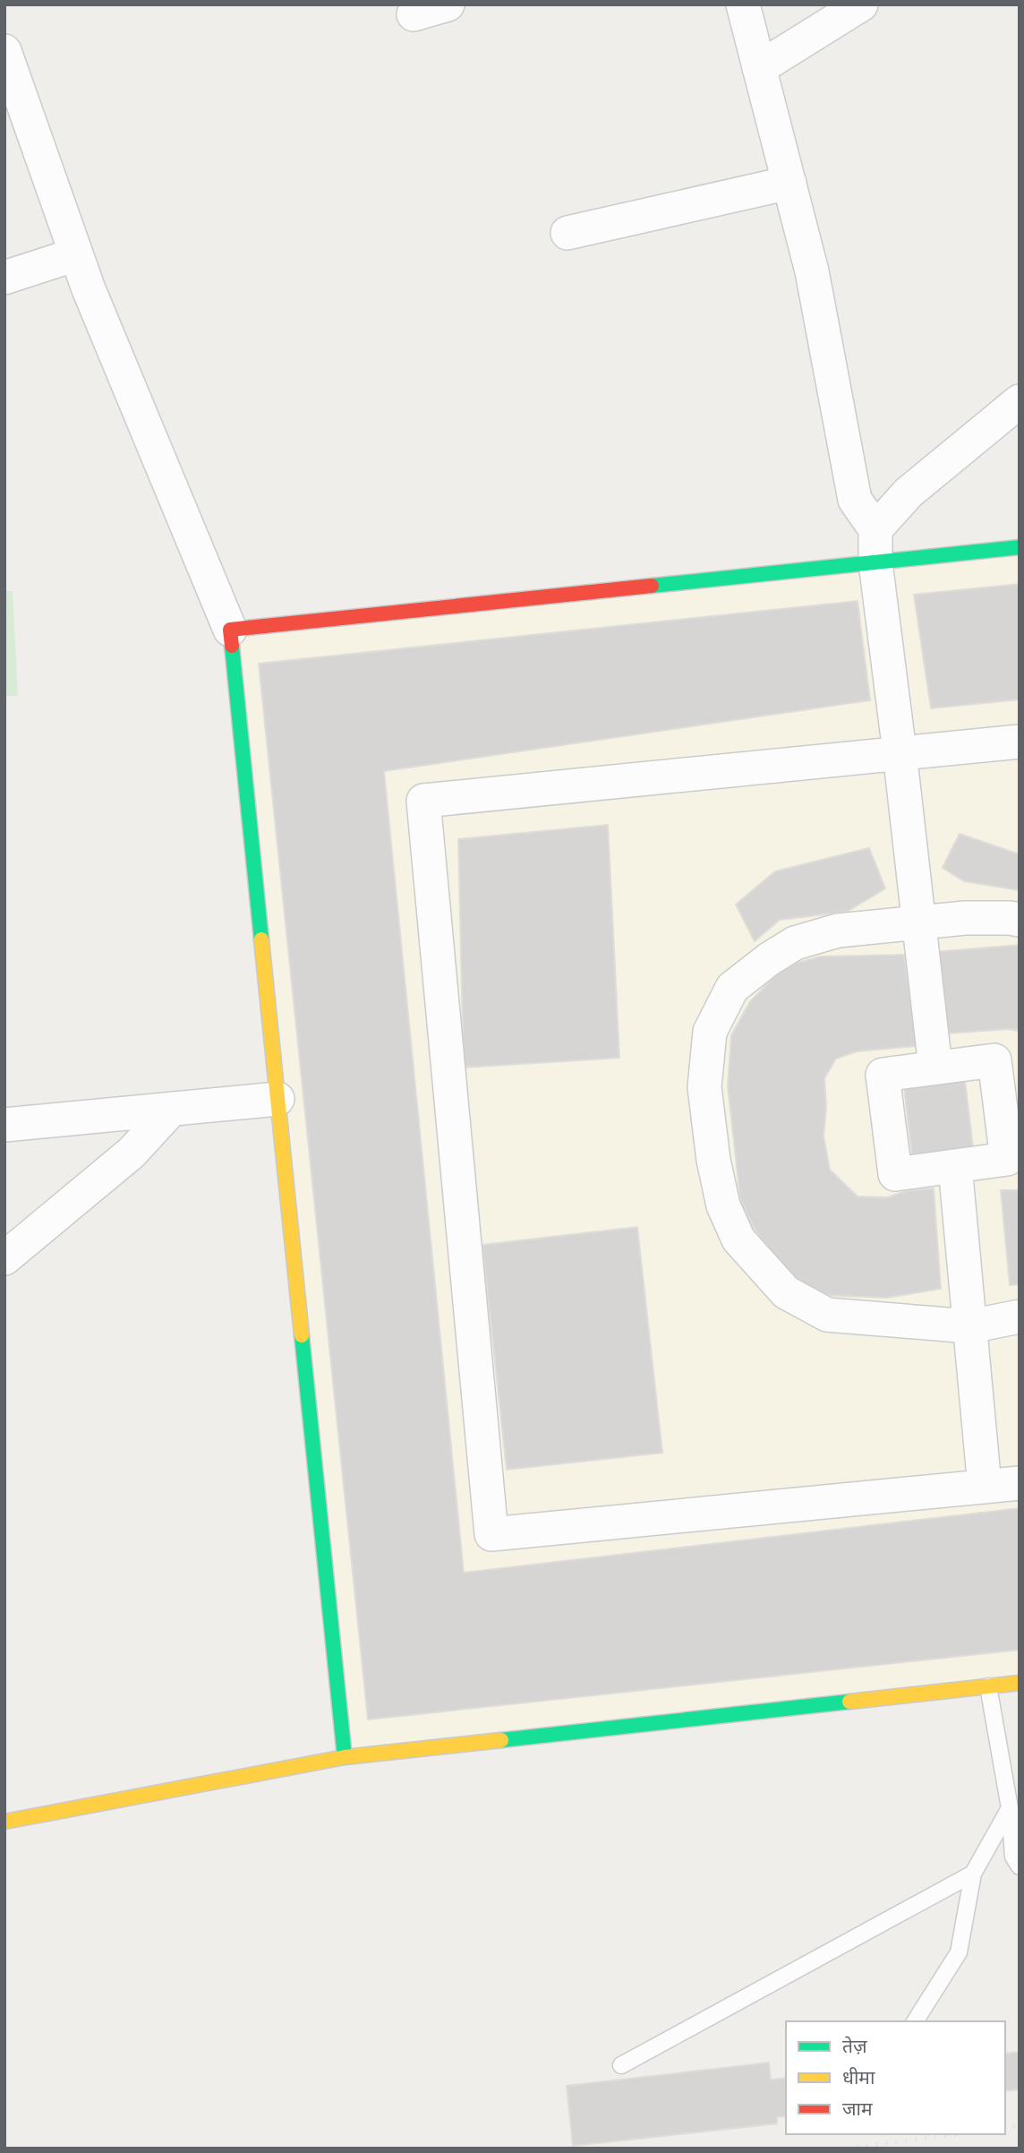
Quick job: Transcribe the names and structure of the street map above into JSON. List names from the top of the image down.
{
  "legend": ["तेज़", "धीमा", "जाम"]
}
